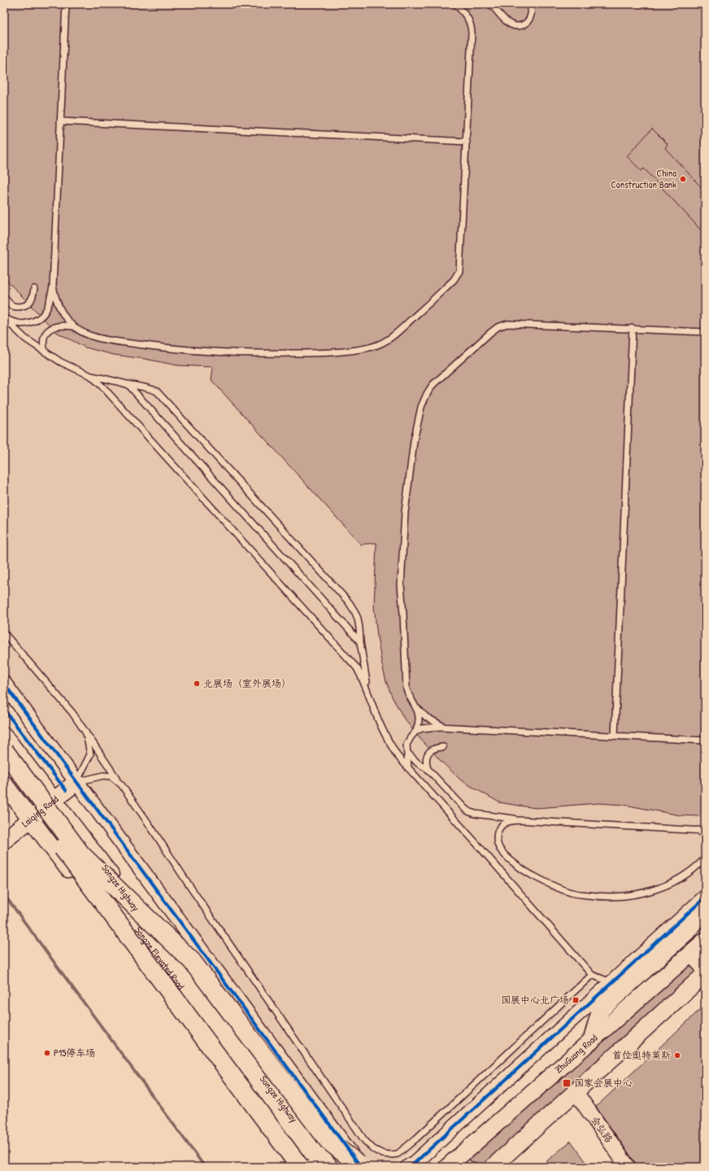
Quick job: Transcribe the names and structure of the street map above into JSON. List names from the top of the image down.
{
  "streets": {
    "highway": ["Songze Elevated Road"],
    "main road": ["Laiqing Road", "Songze Highway", "ZhuGuang Road"],
    "street": ["会弘路"]
  },
  "crossings": [
    ["Laiqing Road", "Songze Highway"]
  ],
  "places": {
    "other": [
      "China Construction Bank",
      "北展场（室外展场）",
      "P15停车场",
      "首位奥特莱斯"
    ],
    "transit": ["国展中心北广场", "国家会展中心"]
  }
}
